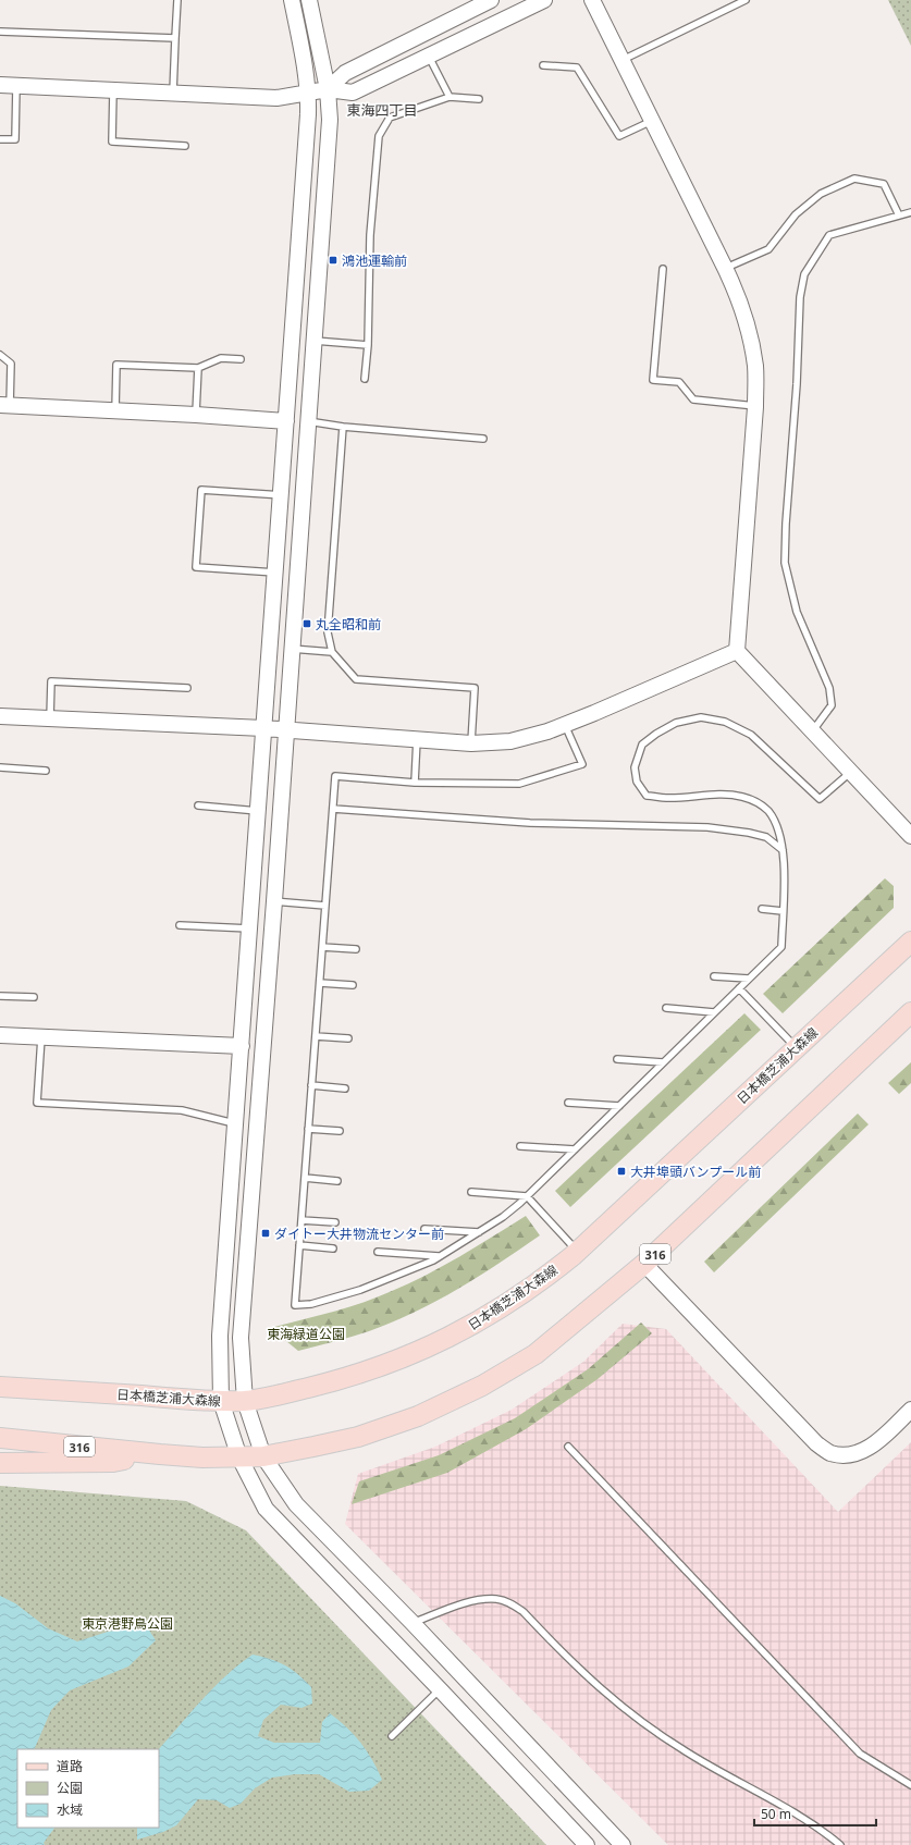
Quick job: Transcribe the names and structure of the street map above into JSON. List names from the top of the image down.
{
  "streets": {
    "main road": ["日本橋芝浦大森線", "316"]
  },
  "districts": ["東海四丁目"],
  "parks": ["東海緑道公園", "東京港野鳥公園"],
  "places": {
    "transit": [
      "鴻池運輸前",
      "丸全昭和前",
      "大井埠頭バンプール前",
      "ダイトー大井物流センター前"
    ]
  },
  "legend": ["道路", "公園", "水域"],
  "scale_bar": "50 m"
}
